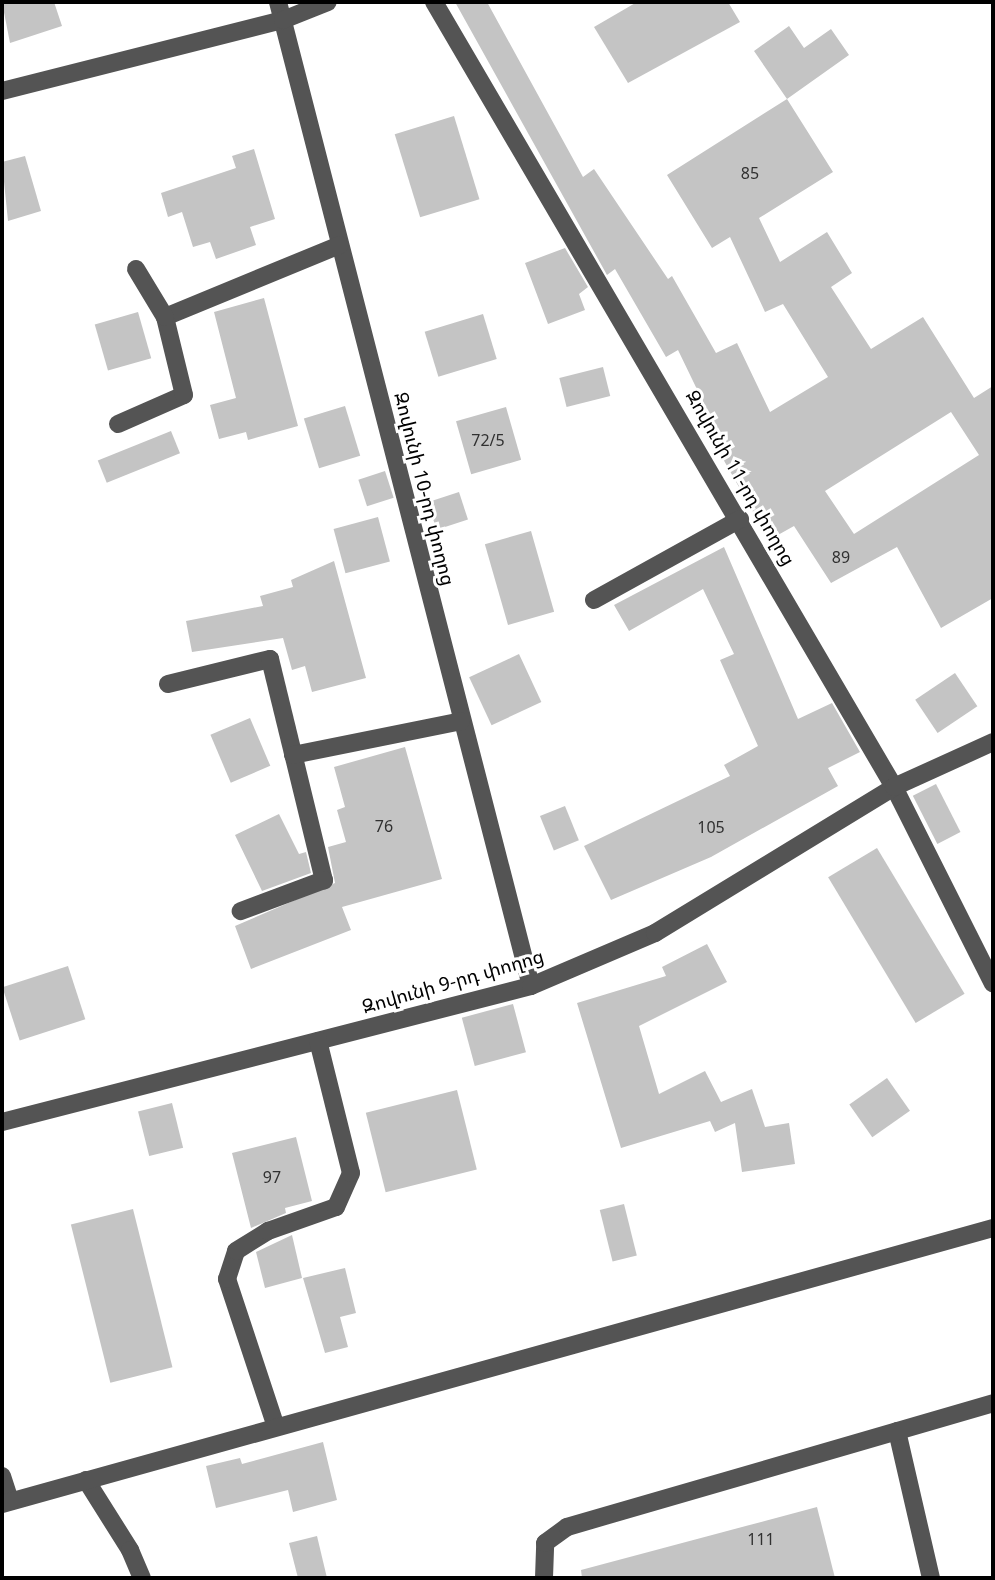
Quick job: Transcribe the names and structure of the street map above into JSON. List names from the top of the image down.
{
  "streets": {
    "street": ["Զովունի 11-րդ փողոց", "Զովունի 10-րդ փողոց", "Զովունի 9-րդ փողոց"]
  },
  "crossings": [
    ["Զովունի 11-րդ փողոց", "Զովունի 9-րդ փողոց"],
    ["Զովունի 10-րդ փողոց", "Զովունի 9-րդ փողոց"]
  ],
  "house_numbers": [
    "85",
    "72/5",
    "89",
    "76",
    "105",
    "97",
    "111"
  ]
}
